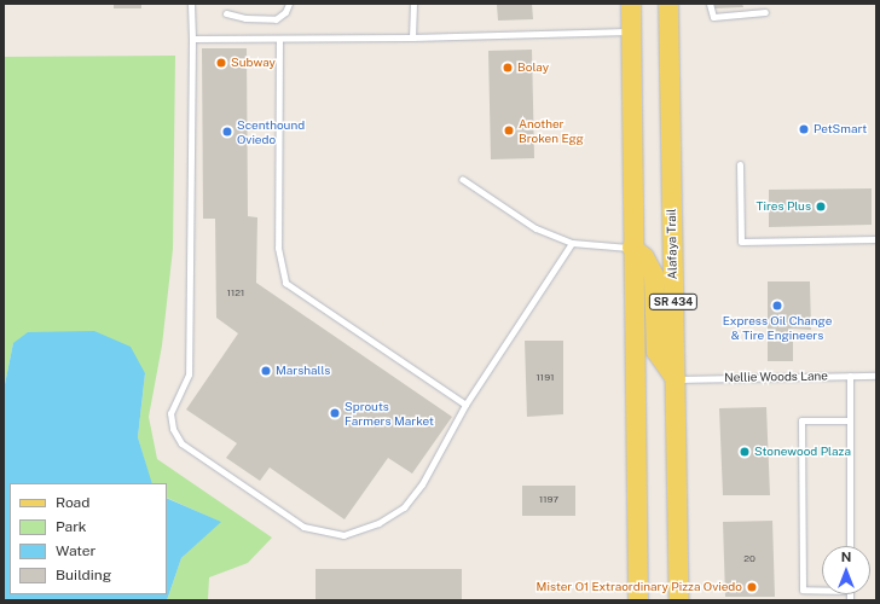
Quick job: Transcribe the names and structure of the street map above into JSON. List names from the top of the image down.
{
  "streets": {
    "main road": ["Alafaya Trail", "SR 434"],
    "lane": ["Nellie Woods Lane"]
  },
  "crossings": [
    ["Alafaya Trail", "Nellie Woods Lane"]
  ],
  "places": [
    "Subway",
    "Bolay",
    "PetSmart",
    "Another Broken Egg",
    "Scenthound Oviedo",
    "Tires Plus",
    "Express Oil Change & Tire Engineers",
    "Marshalls",
    "Sprouts Farmers Market",
    "Stonewood Plaza",
    "Mister O1 Extraordinary Pizza Oviedo"
  ],
  "house_numbers": [
    "1121",
    "1191",
    "1197",
    "20"
  ],
  "legend": [
    "Road",
    "Park",
    "Water",
    "Building"
  ],
  "north": "top"
}
